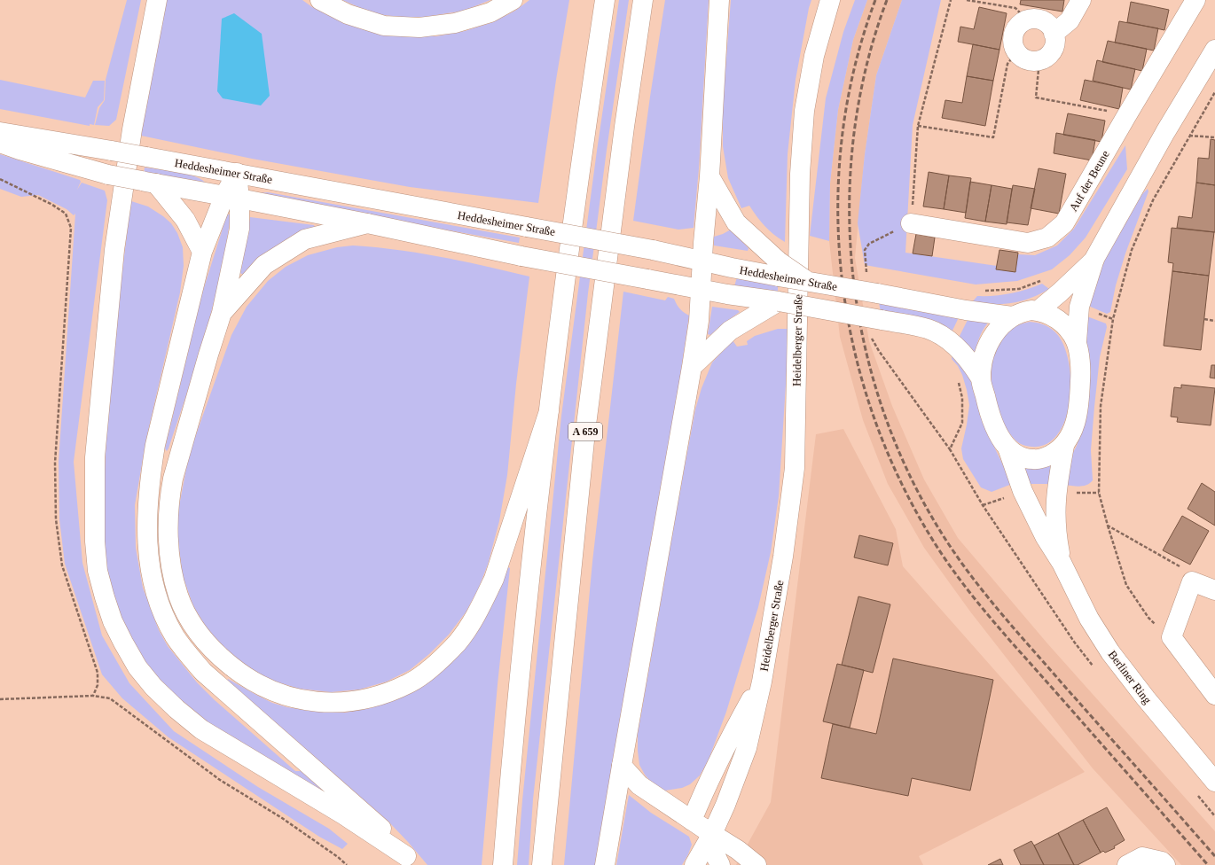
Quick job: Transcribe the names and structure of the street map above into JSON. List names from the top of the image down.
{
  "streets": {
    "main road": [
      "Heddesheimer Straße",
      "Auf der Beune",
      "Heidelberger Straße",
      "A 659",
      "Berliner Ring"
    ]
  },
  "crossings": [
    ["Heddesheimer Straße", "Berliner Ring"]
  ]
}
